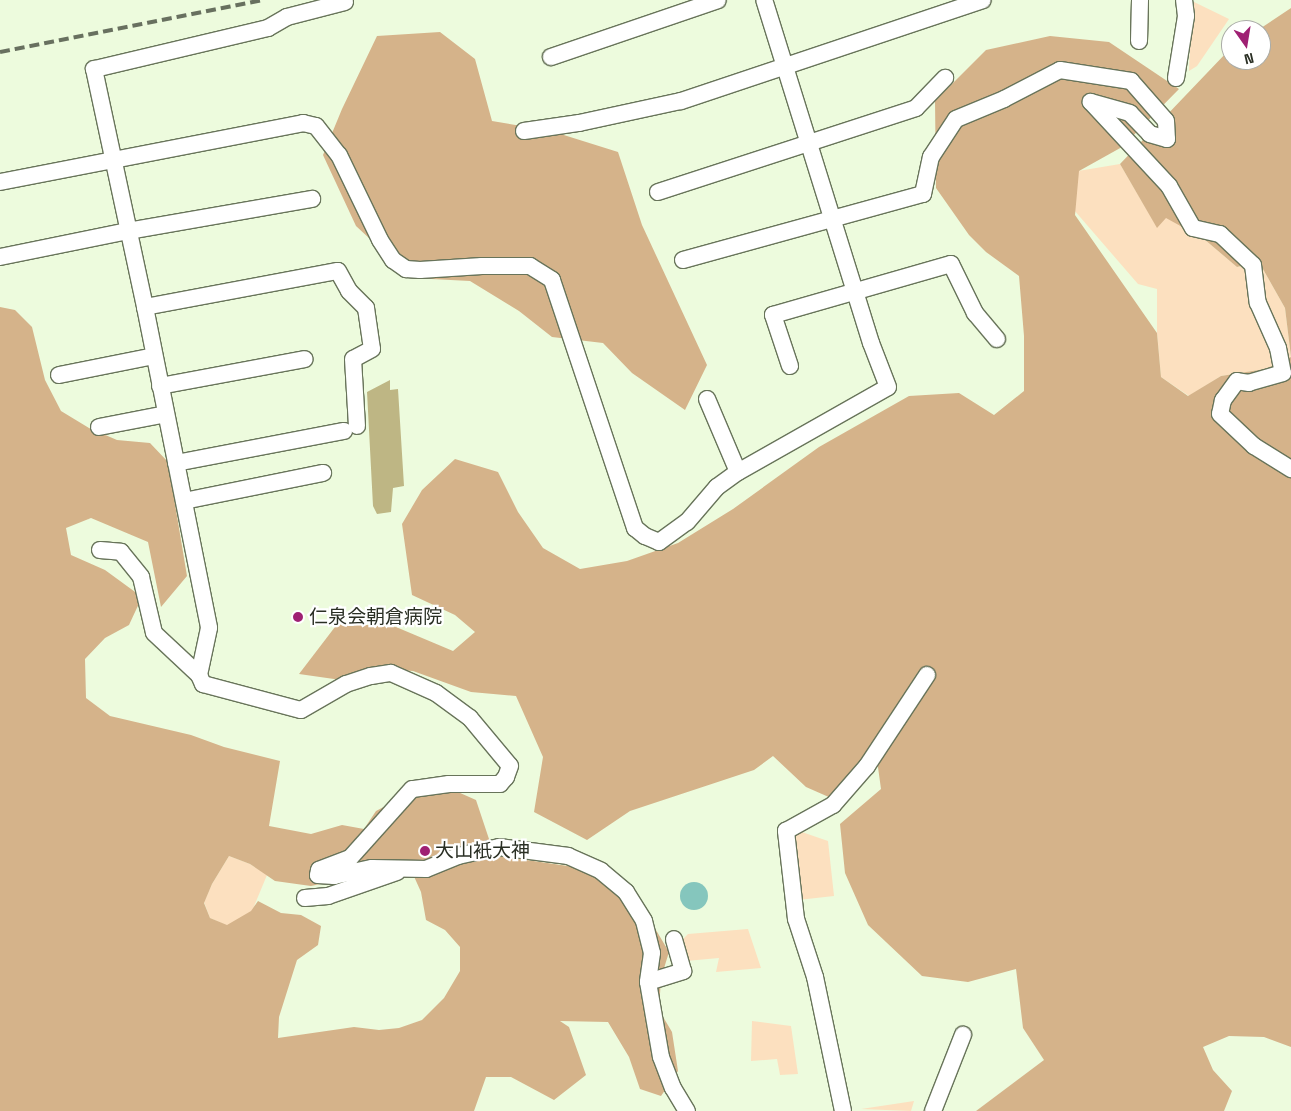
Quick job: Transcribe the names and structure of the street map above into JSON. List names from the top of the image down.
{
  "places": ["仁泉会朝倉病院", "大山衹大神"],
  "north": "bottom"
}
